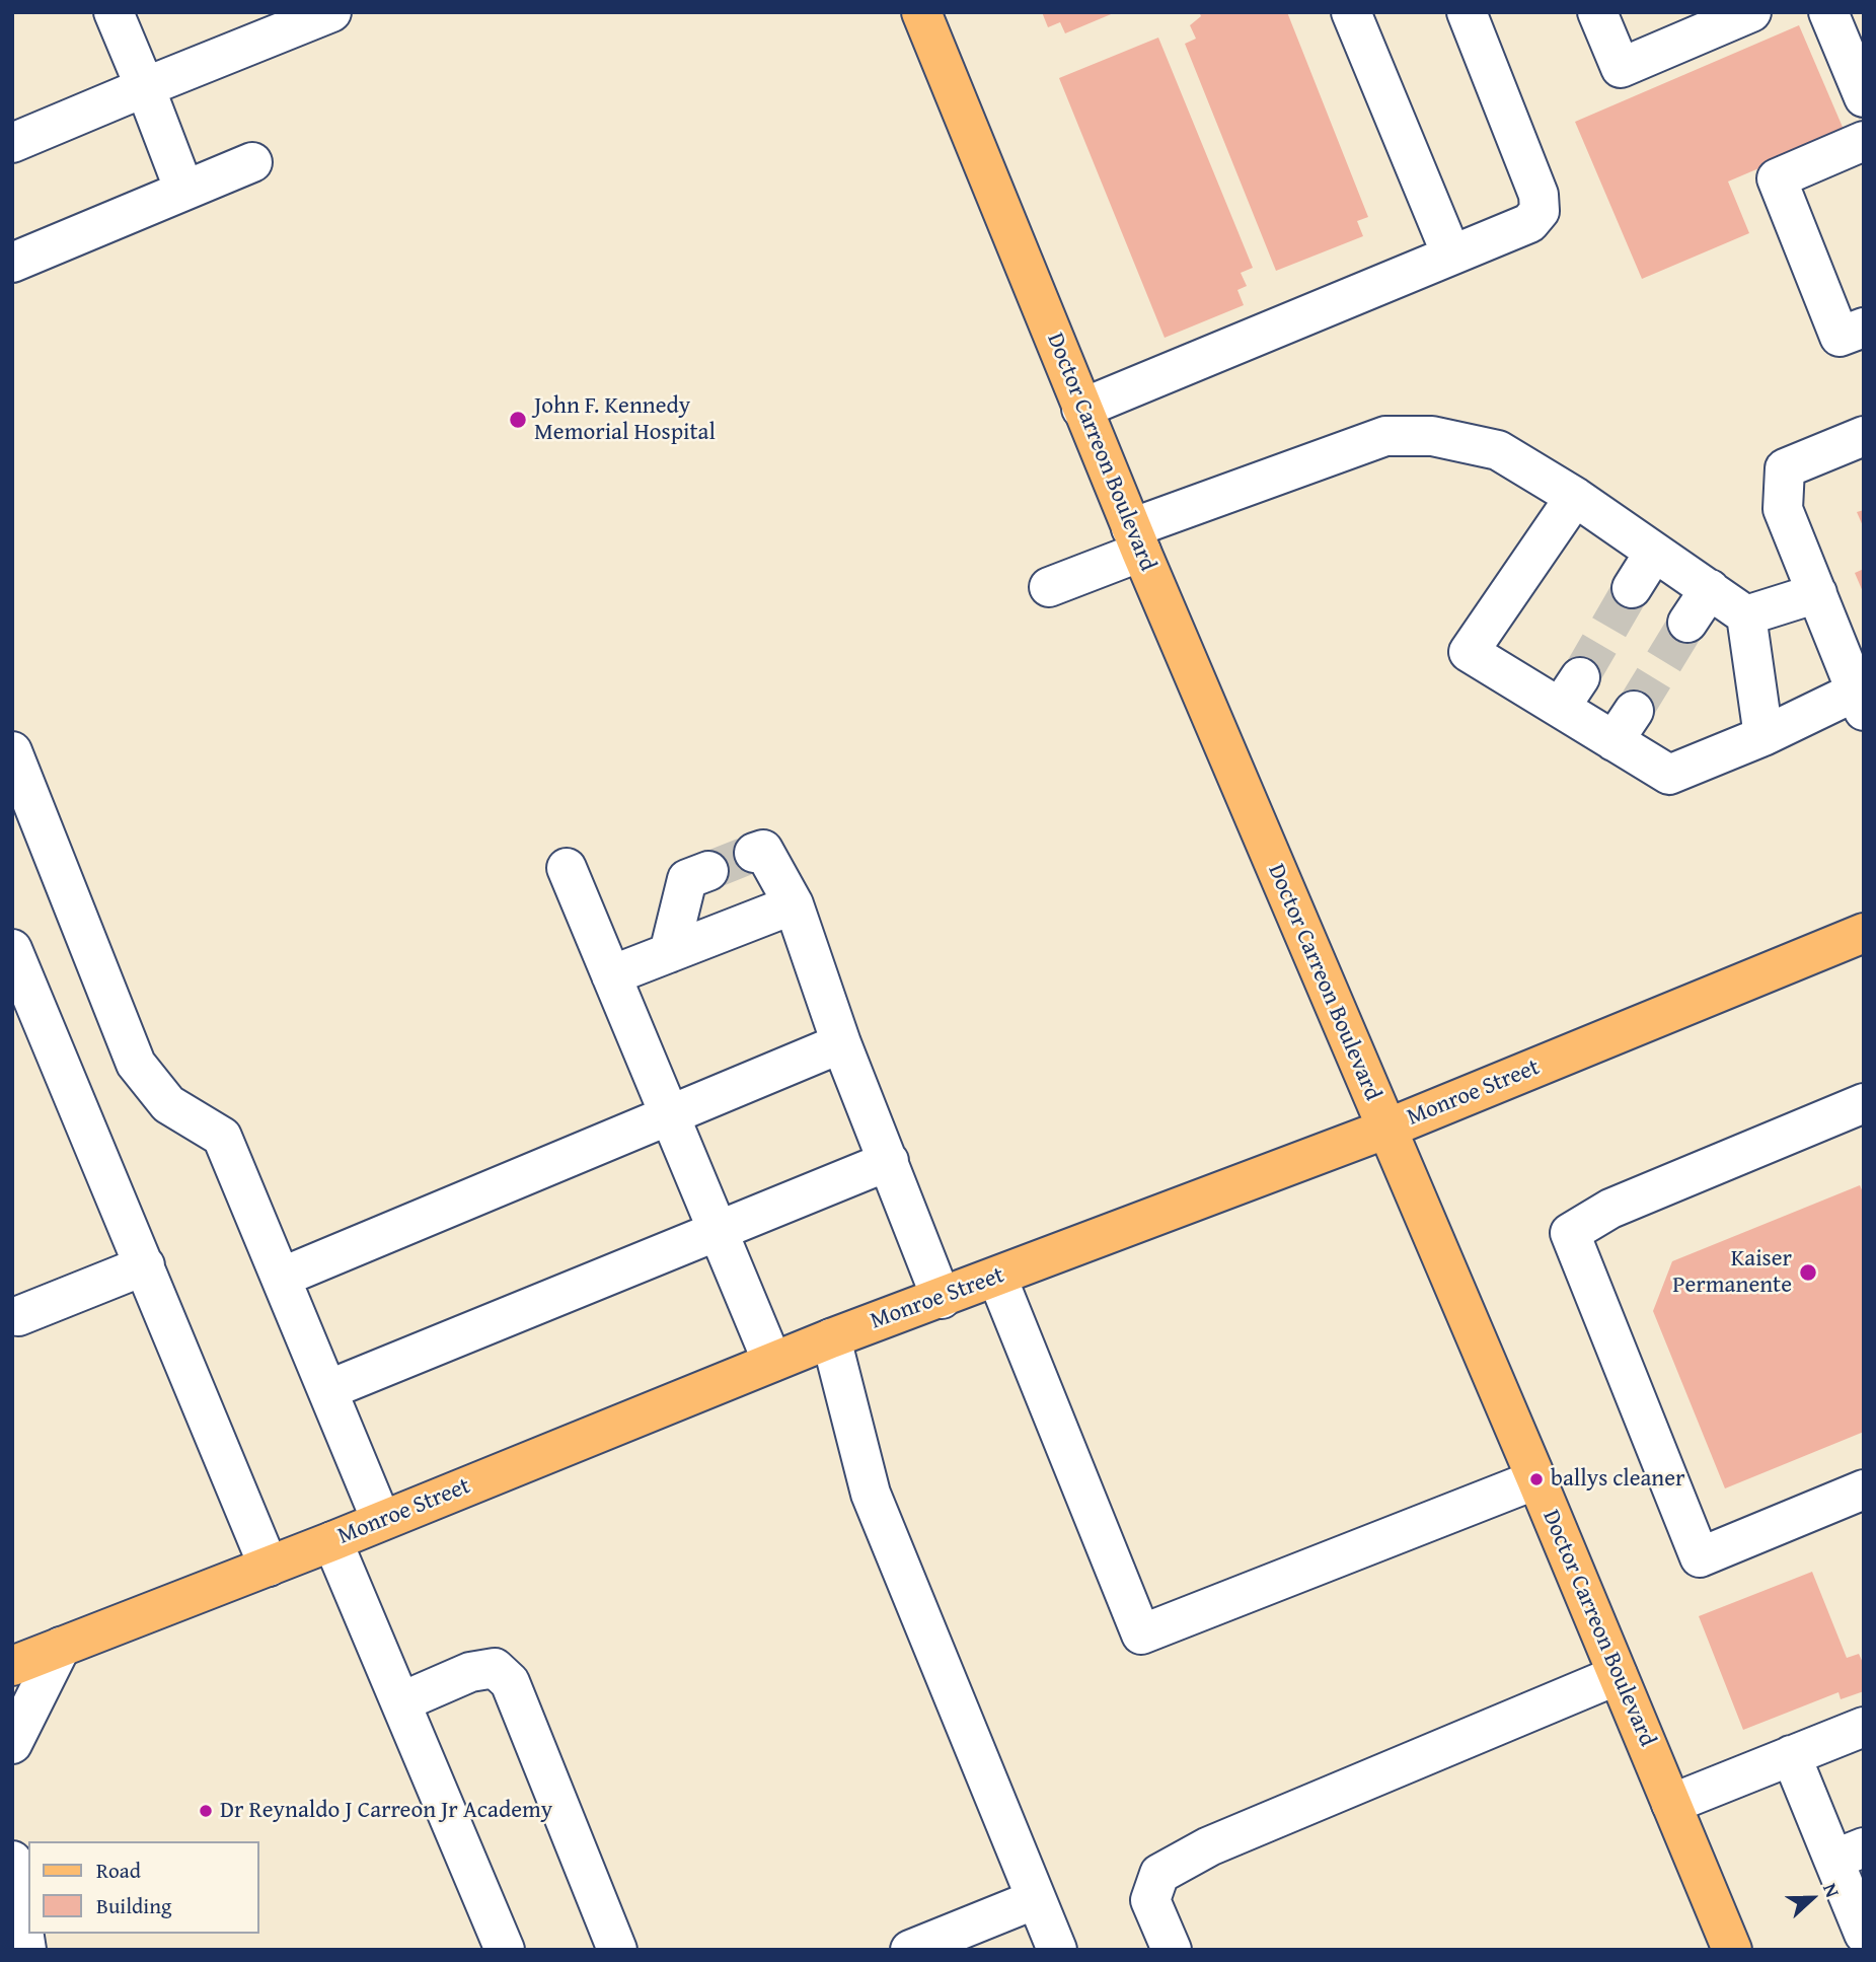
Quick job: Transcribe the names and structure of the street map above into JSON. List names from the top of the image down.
{
  "streets": {
    "main road": ["Doctor Carreon Boulevard", "Monroe Street"]
  },
  "crossings": [
    ["Doctor Carreon Boulevard", "Monroe Street"]
  ],
  "places": [
    "John F. Kennedy Memorial Hospital",
    "Kaiser Permanente",
    "ballys cleaner",
    "Dr Reynaldo J Carreon Jr Academy"
  ],
  "legend": ["Road", "Building"],
  "north": "right"
}
